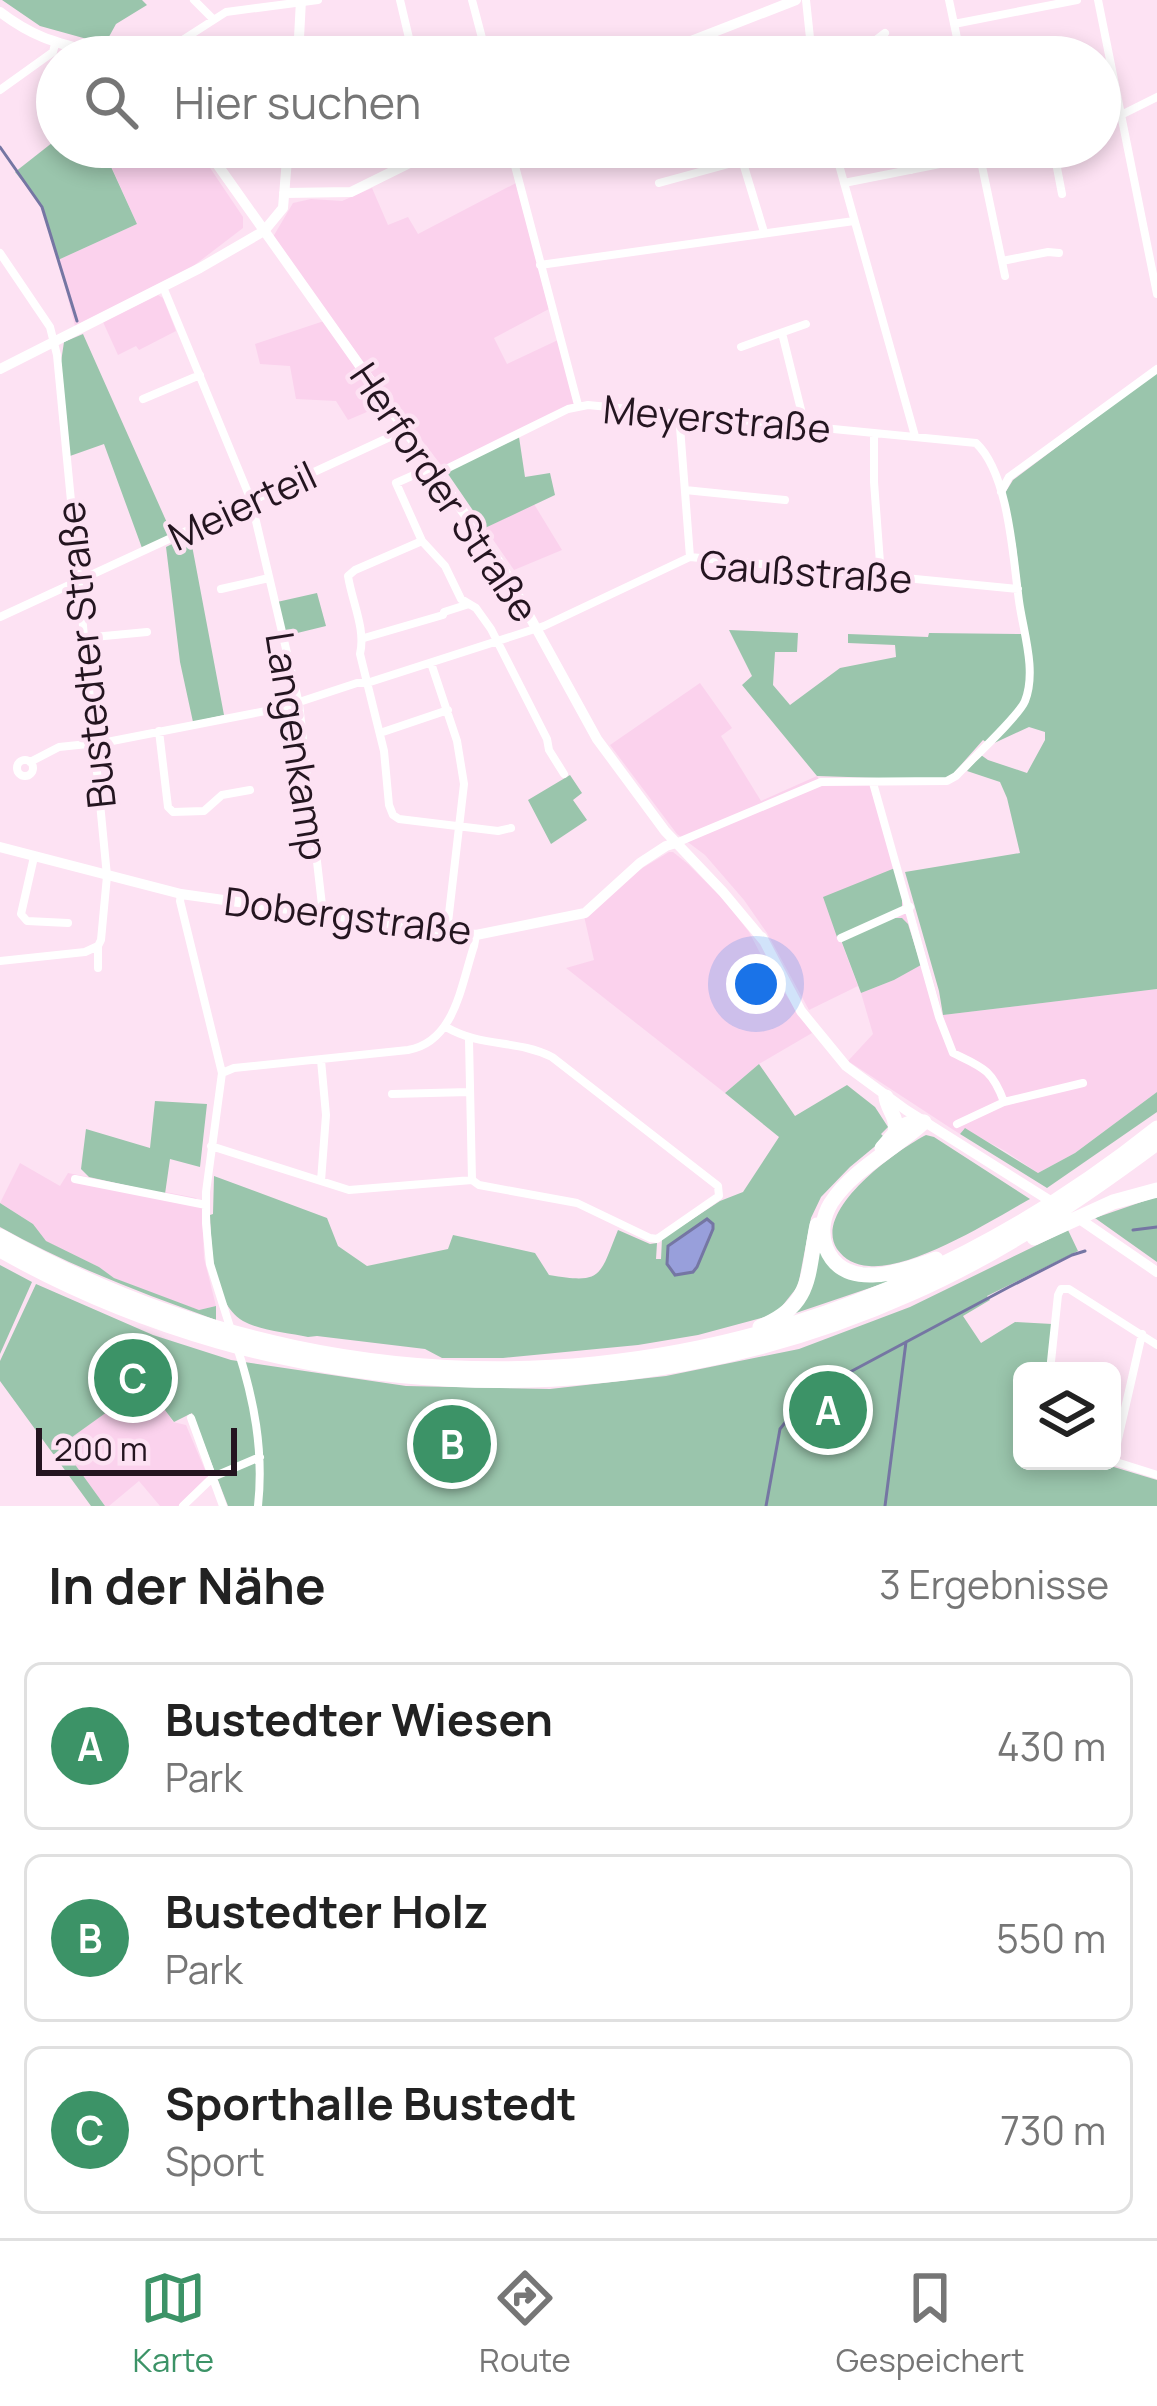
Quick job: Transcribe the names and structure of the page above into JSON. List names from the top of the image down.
{
  "streets": {
    "main road": ["Herforder Straße", "Dobergstraße"],
    "street": [
      "Meyerstraße",
      "Meierteil",
      "Gaußstraße",
      "Bustedter Straße",
      "Langenkamp"
    ]
  },
  "crossings": [
    ["Meyerstraße", "Herforder Straße"],
    ["Herforder Straße", "Meierteil"],
    ["Herforder Straße", "Gaußstraße"],
    ["Herforder Straße", "Dobergstraße"],
    ["Meierteil", "Bustedter Straße"],
    ["Meierteil", "Langenkamp"],
    ["Gaußstraße", "Bustedter Straße"],
    ["Gaußstraße", "Langenkamp"],
    ["Bustedter Straße", "Dobergstraße"],
    ["Langenkamp", "Dobergstraße"]
  ],
  "scale_bar": "200 m",
  "page": {
    "search": "Hier suchen",
    "pins": ["C", "A", "B"],
    "scale": "200 m",
    "heading": ["In der Nähe", "3 Ergebnisse"],
    "list": [
      {
        "mark": "A",
        "name": "Bustedter Wiesen",
        "note": "Park",
        "value": "430 m"
      },
      {
        "mark": "B",
        "name": "Bustedter Holz",
        "note": "Park",
        "value": "550 m"
      },
      {
        "mark": "C",
        "name": "Sporthalle Bustedt",
        "note": "Sport",
        "value": "730 m"
      }
    ],
    "nav": ["Karte", "Route", "Gespeichert"]
  }
}
